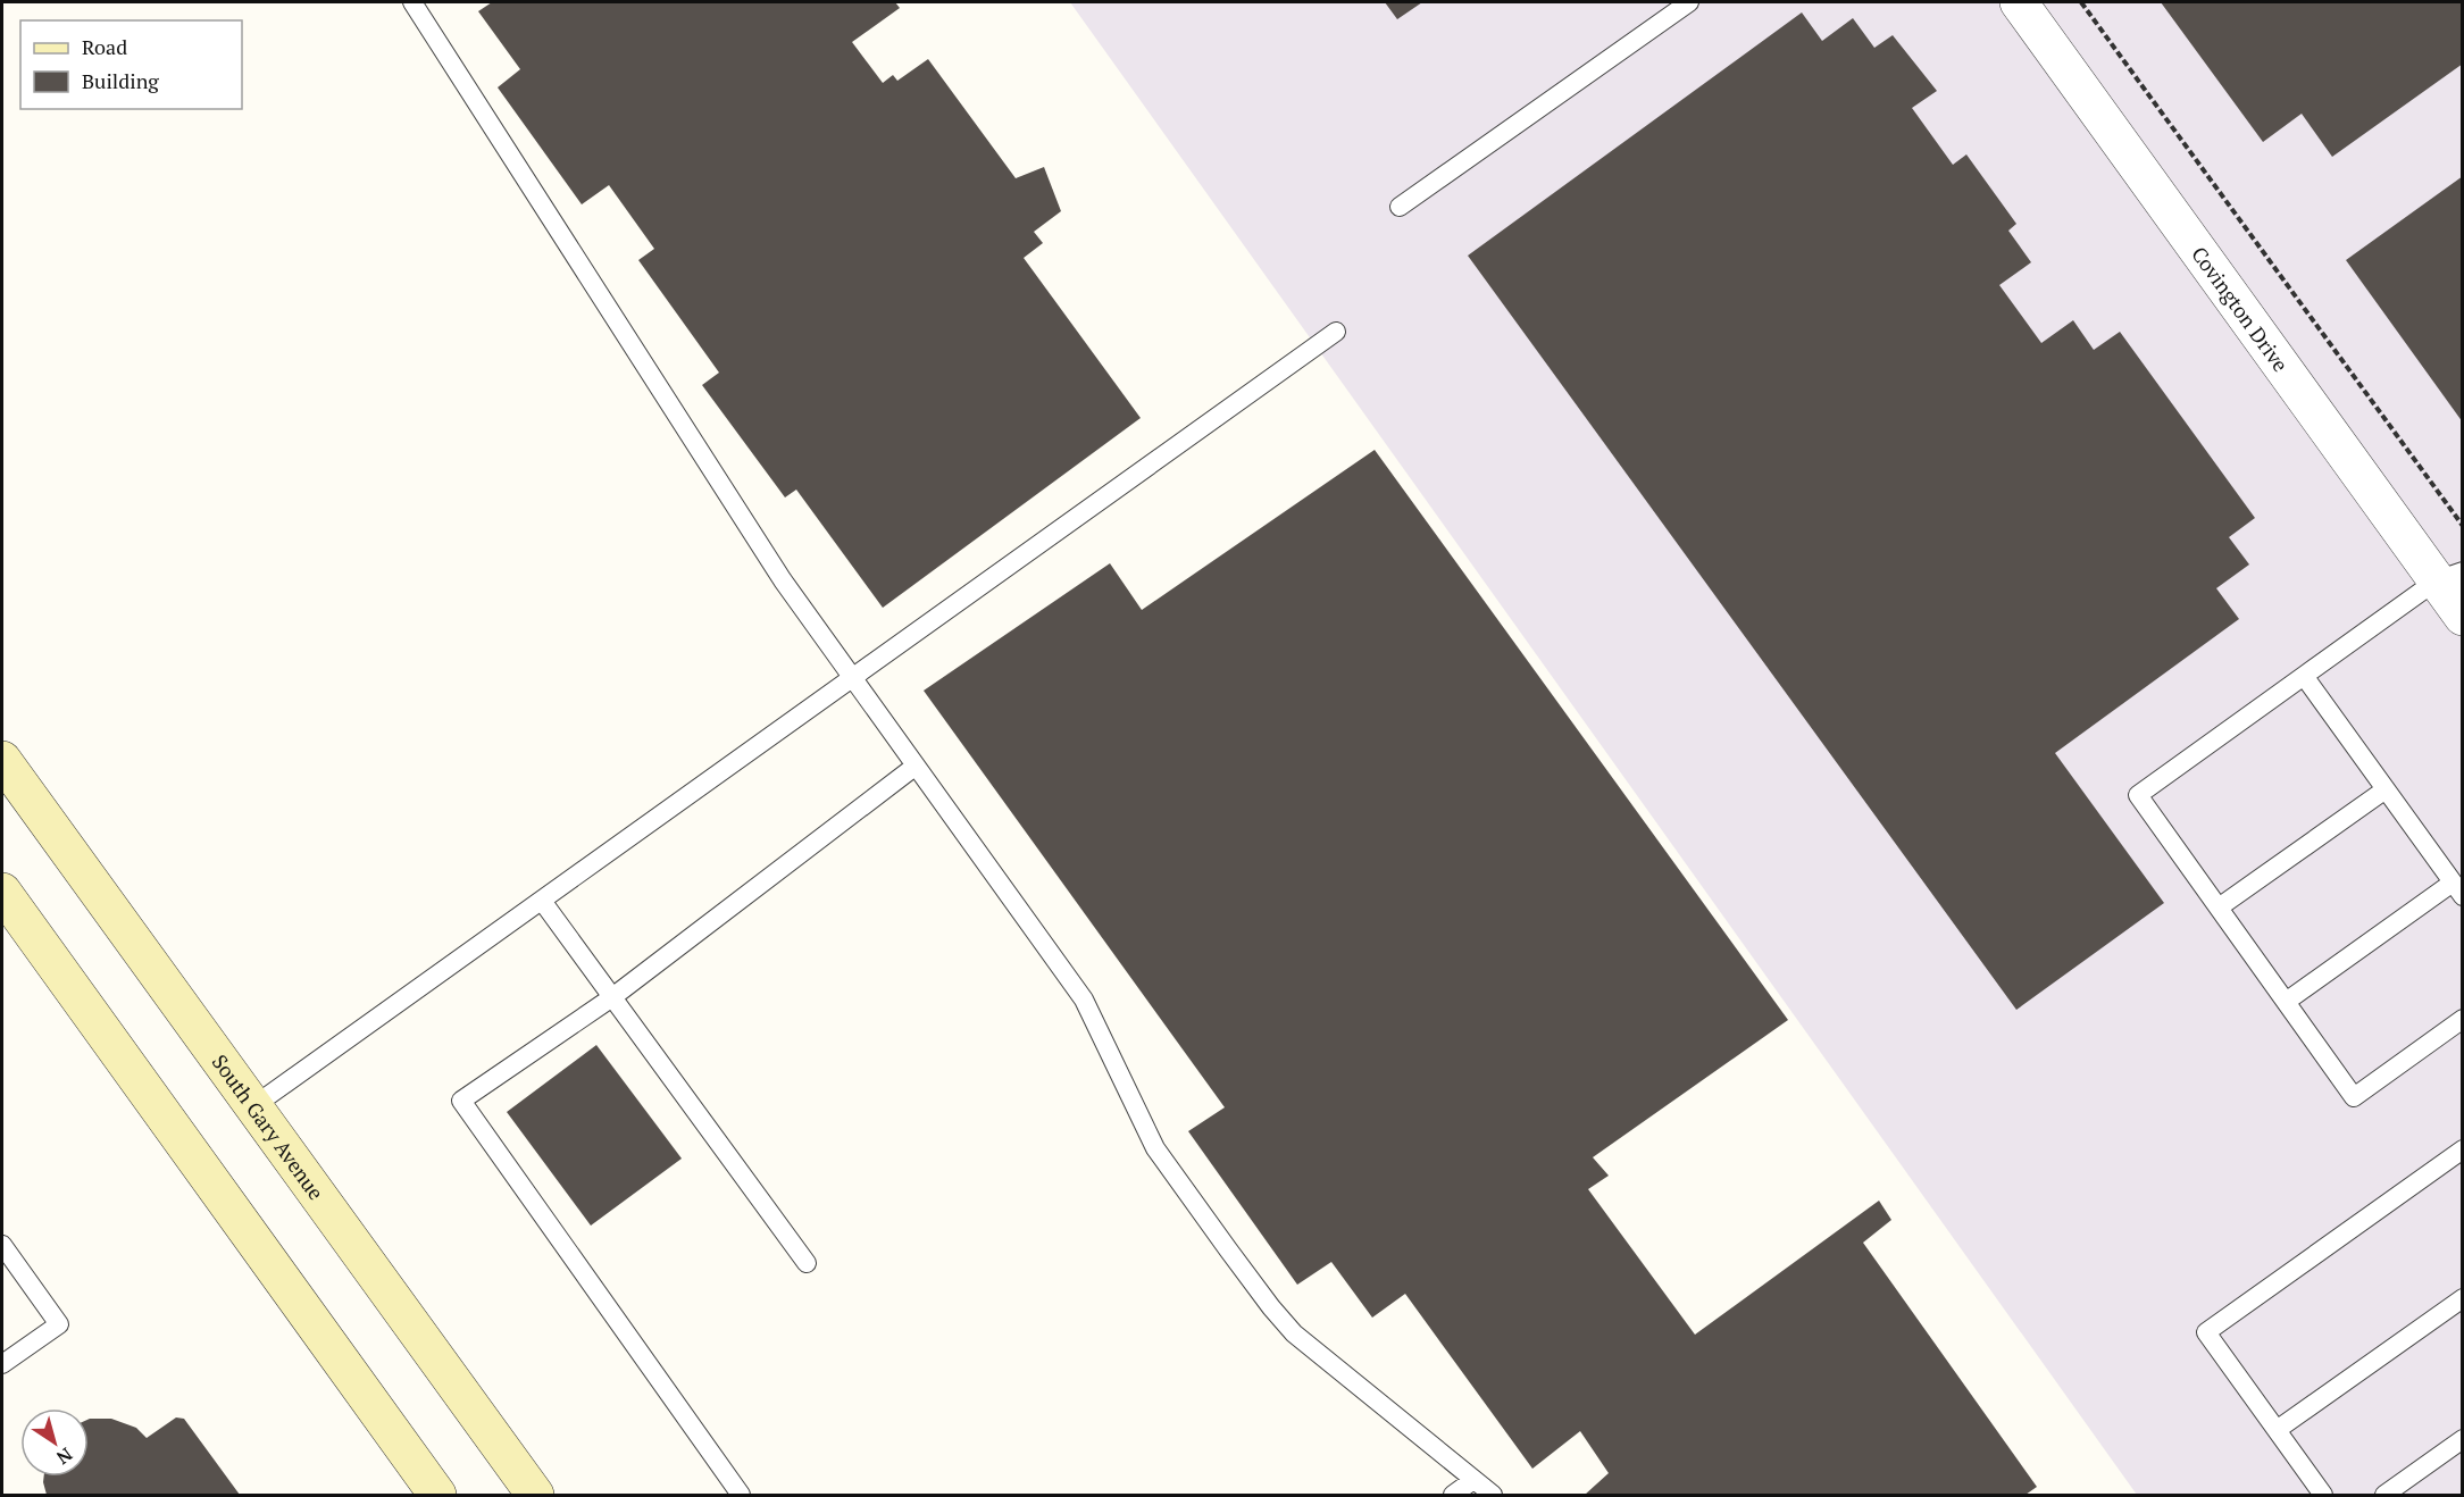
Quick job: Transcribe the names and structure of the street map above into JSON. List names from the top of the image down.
{
  "streets": {
    "main road": ["South Gary Avenue"],
    "street": ["Covington Drive"]
  },
  "legend": ["Road", "Building"],
  "north": "bottom right"
}
